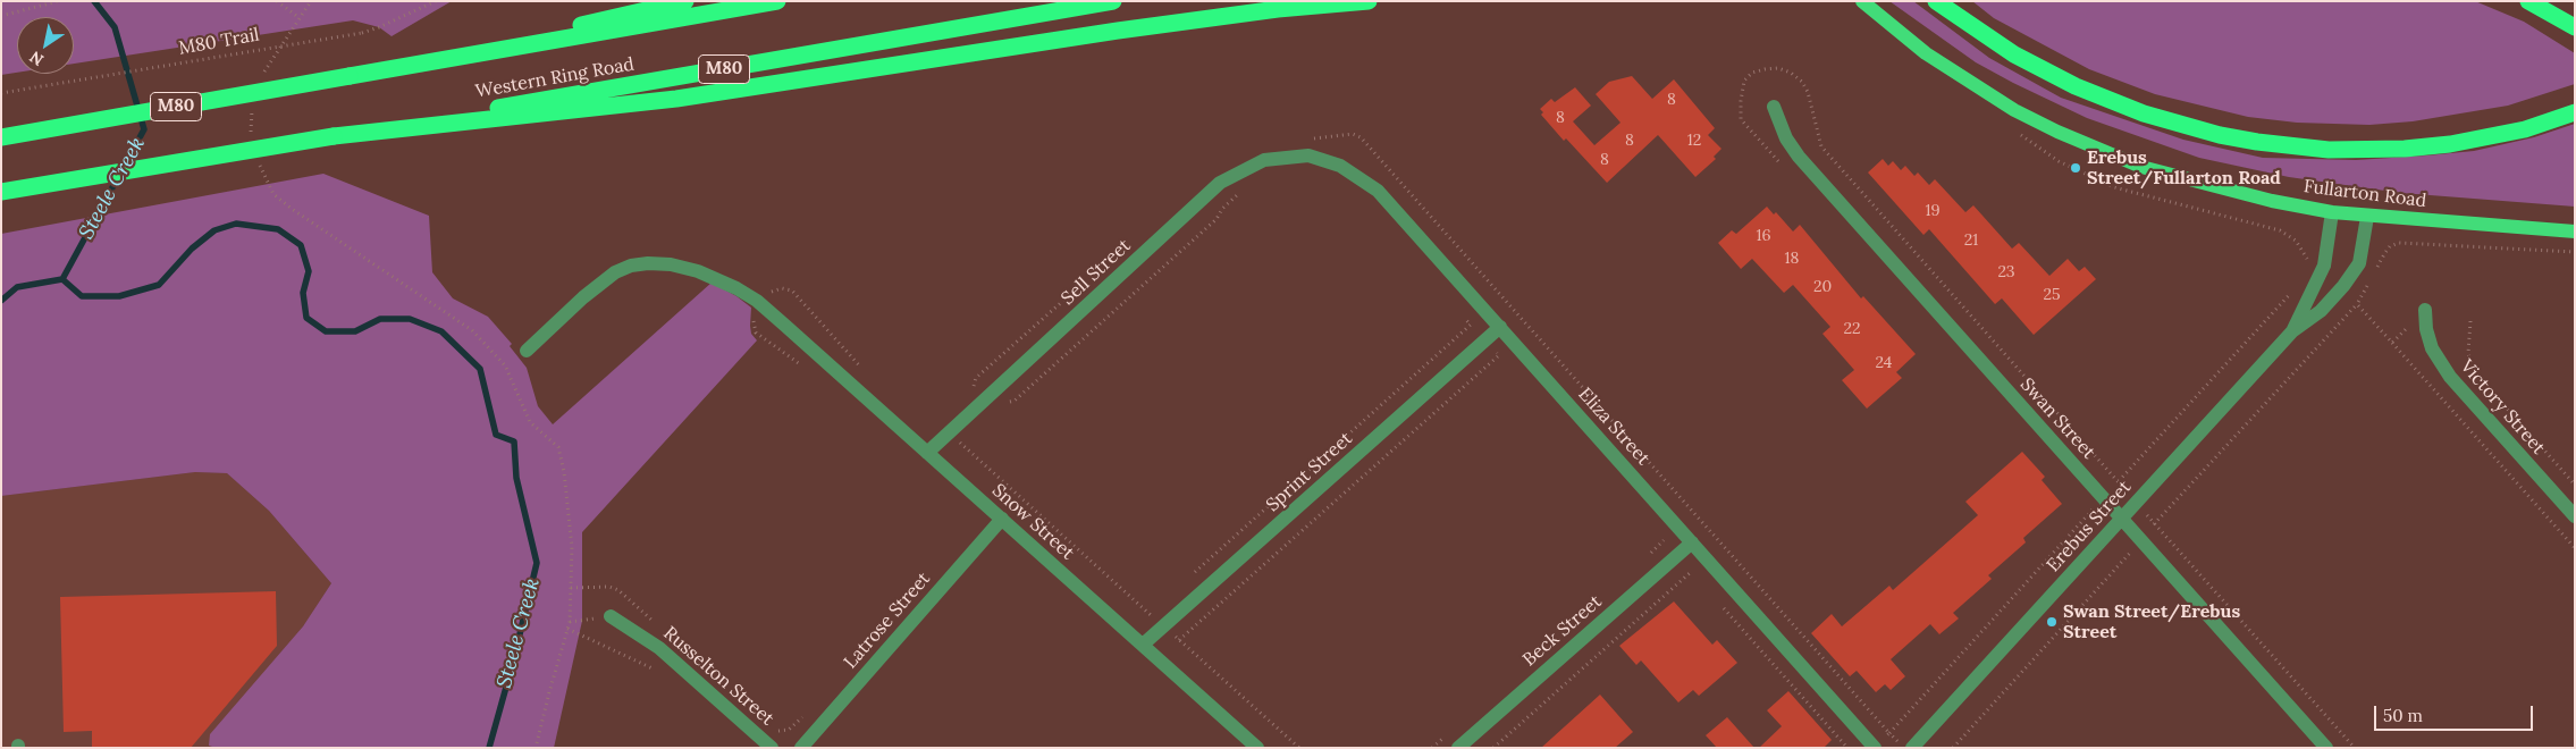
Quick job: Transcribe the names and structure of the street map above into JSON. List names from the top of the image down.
{
  "streets": {
    "highway": ["M80", "Western Ring Road"],
    "main road": ["Fullarton Road"],
    "street": [
      "Sell Street",
      "Victory Street",
      "Swan Street",
      "Eliza Street",
      "Sprint Street",
      "Snow Street",
      "Erebus Street",
      "Latrose Street",
      "Beck Street",
      "Russelton Street"
    ],
    "path": ["M80 Trail"]
  },
  "crossings": [
    ["Fullarton Road", "Erebus Street"],
    ["Sell Street", "Eliza Street"],
    ["Sell Street", "Snow Street"],
    ["Swan Street", "Erebus Street"],
    ["Eliza Street", "Sprint Street"],
    ["Eliza Street", "Beck Street"],
    ["Sprint Street", "Snow Street"],
    ["Snow Street", "Latrose Street"]
  ],
  "water": ["Steele Creek"],
  "places": ["Erebus Street/Fullarton Road", "Swan Street/Erebus Street"],
  "house_numbers": [
    "8",
    "8",
    "8",
    "12",
    "8",
    "19",
    "16",
    "21",
    "18",
    "23",
    "20",
    "25",
    "22",
    "24"
  ],
  "scale_bar": "50 m",
  "north": "bottom left"
}
